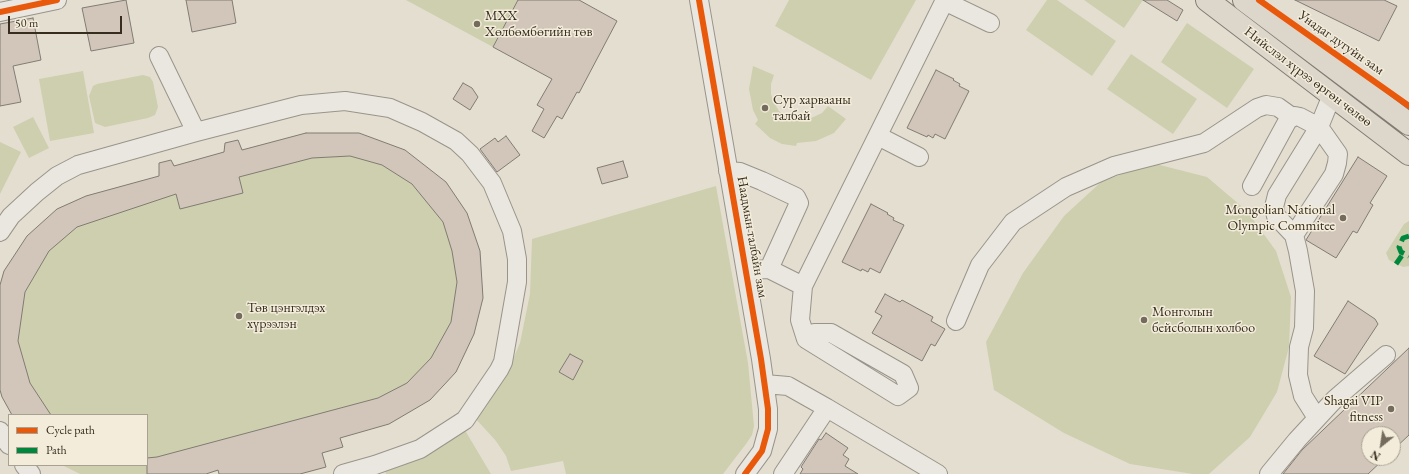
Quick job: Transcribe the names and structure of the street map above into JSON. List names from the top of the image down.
{
  "streets": {
    "main road": ["Нийслэл хүрээ өргөн чөлөө"],
    "street": ["Наадмын талбайн зам"],
    "cycle path": ["Унадаг дугуйн зам"]
  },
  "places": [
    "МХХ Хөлбөмбөгийн төв",
    "Сур харвааны талбай",
    "Mongolian National Olympic Commitee",
    "Төв цэнгэлдэх хүрээлэн",
    "Монголын бейсболын холбоо",
    "Shagai VIP fitness"
  ],
  "legend": ["Cycle path", "Path"],
  "scale_bar": "50 m",
  "north": "bottom left"
}
